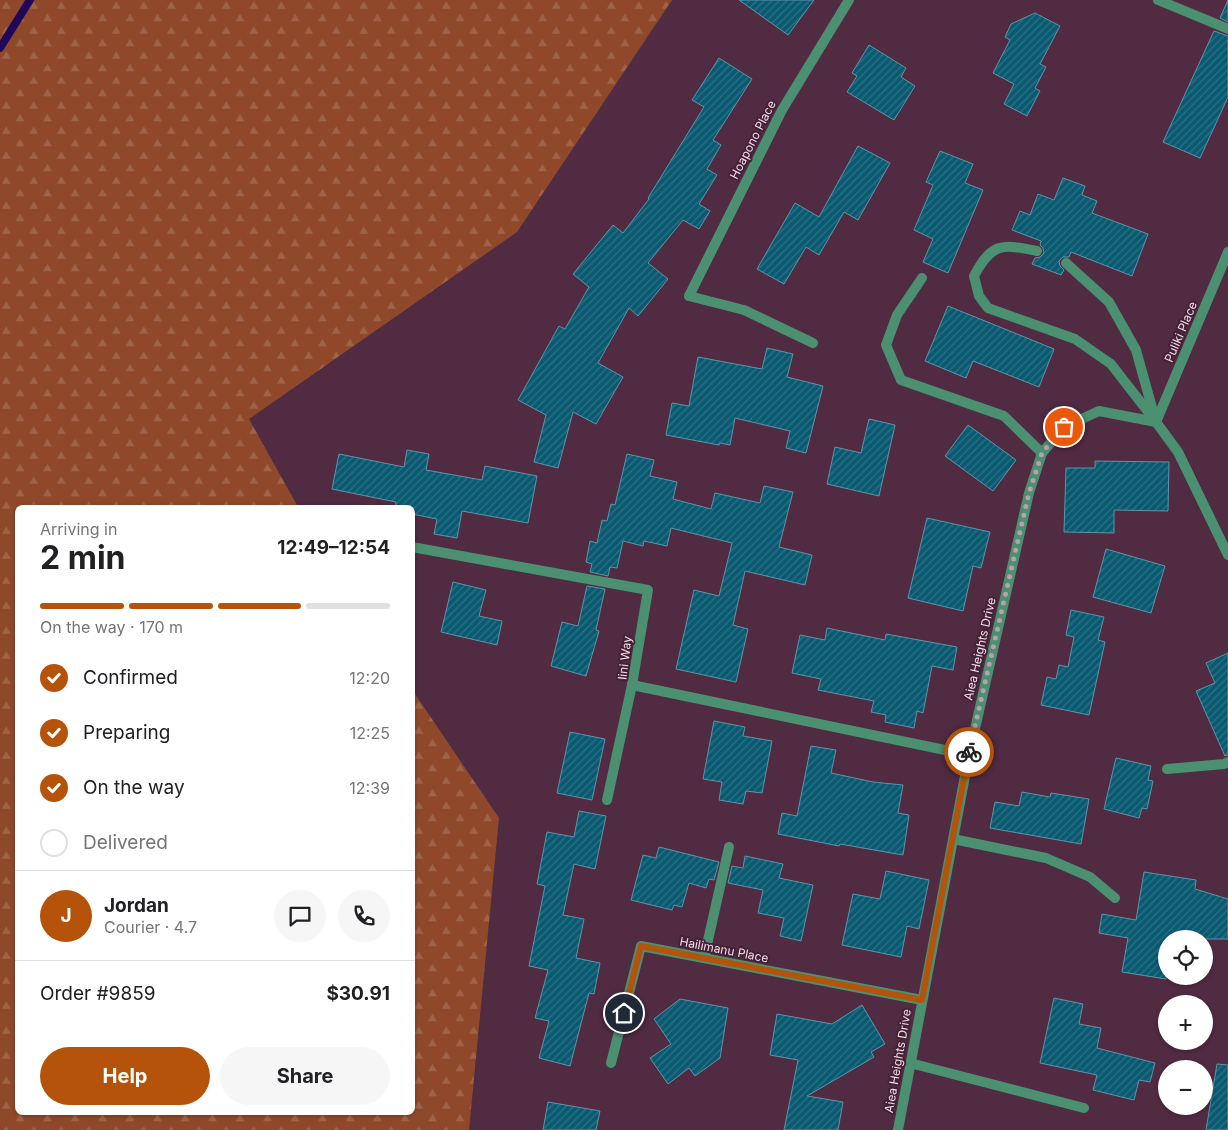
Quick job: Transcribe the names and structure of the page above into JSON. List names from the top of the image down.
{
  "streets": {
    "street": [
      "Hoapono Place",
      "Puliki Place",
      "Aiea Heights Drive",
      "Iini Way",
      "Hailimanu Place"
    ]
  },
  "crossings": [
    ["Puliki Place", "Aiea Heights Drive"],
    ["Aiea Heights Drive", "Iini Way"],
    ["Aiea Heights Drive", "Hailimanu Place"]
  ],
  "page": {
    "heading": ["2 min", "Arriving in", "12:49–12:54"],
    "panel": [
      "Jordan",
      "Courier · 4.7",
      "Order #9859",
      "$30.91"
    ],
    "bar": "On the way · 170 m",
    "list": [
      ["Confirmed", "12:20"],
      ["Preparing", "12:25"],
      ["On the way", "12:39"],
      "Delivered"
    ],
    "round": "J",
    "map_buttons": ["+", "−"],
    "buttons": ["Help", "Share"]
  }
}
